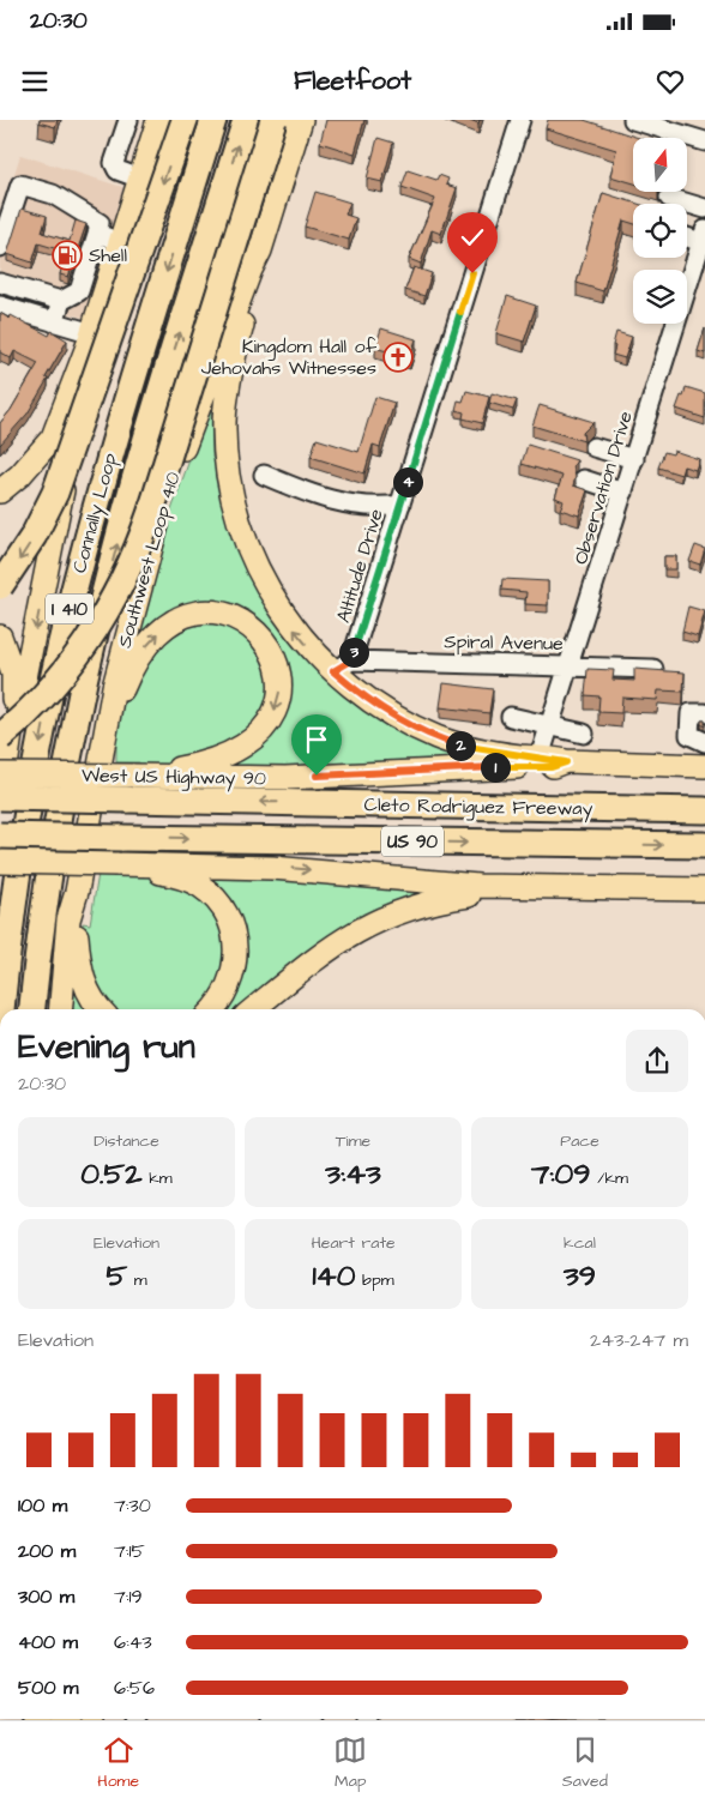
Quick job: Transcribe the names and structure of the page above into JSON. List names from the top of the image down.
{
  "streets": {
    "highway": [
      "Connally Loop",
      "I 410",
      "Cleto Rodriguez Freeway",
      "US 90"
    ],
    "main road": ["Southwest Loop 410", "West US Highway 90"],
    "street": ["Observation Drive", "Altitude Drive", "Spiral Avenue"]
  },
  "crossings": [
    ["Observation Drive", "Spiral Avenue"],
    ["Altitude Drive", "Spiral Avenue"],
    ["West US Highway 90", "Cleto Rodriguez Freeway"]
  ],
  "places": {
    "fuel station": ["Shell"],
    "church": ["Kingdom Hall of Jehovahs Witnesses"]
  },
  "north": "top",
  "page": {
    "status": "20:30",
    "header": "Fleetfoot",
    "pins": [
      "4",
      "3",
      "2",
      "1"
    ],
    "heading": ["Evening run", "20:30"],
    "stats": [
      ["Distance", "0.52 km"],
      ["Time", "3:43"],
      ["Pace", "7:09 /km"],
      ["Elevation", "5 m"],
      ["Heart rate", "140 bpm"],
      ["kcal", "39"]
    ],
    "chart": ["Elevation", "243–247 m"],
    "list": [
      {
        "name": "100 m",
        "note": "7:30"
      },
      {
        "name": "200 m",
        "note": "7:15"
      },
      {
        "name": "300 m",
        "note": "7:19"
      },
      {
        "name": "400 m",
        "note": "6:43"
      },
      {
        "name": "500 m",
        "note": "6:56"
      }
    ],
    "tabs": ["Home", "Map", "Saved"]
  }
}
